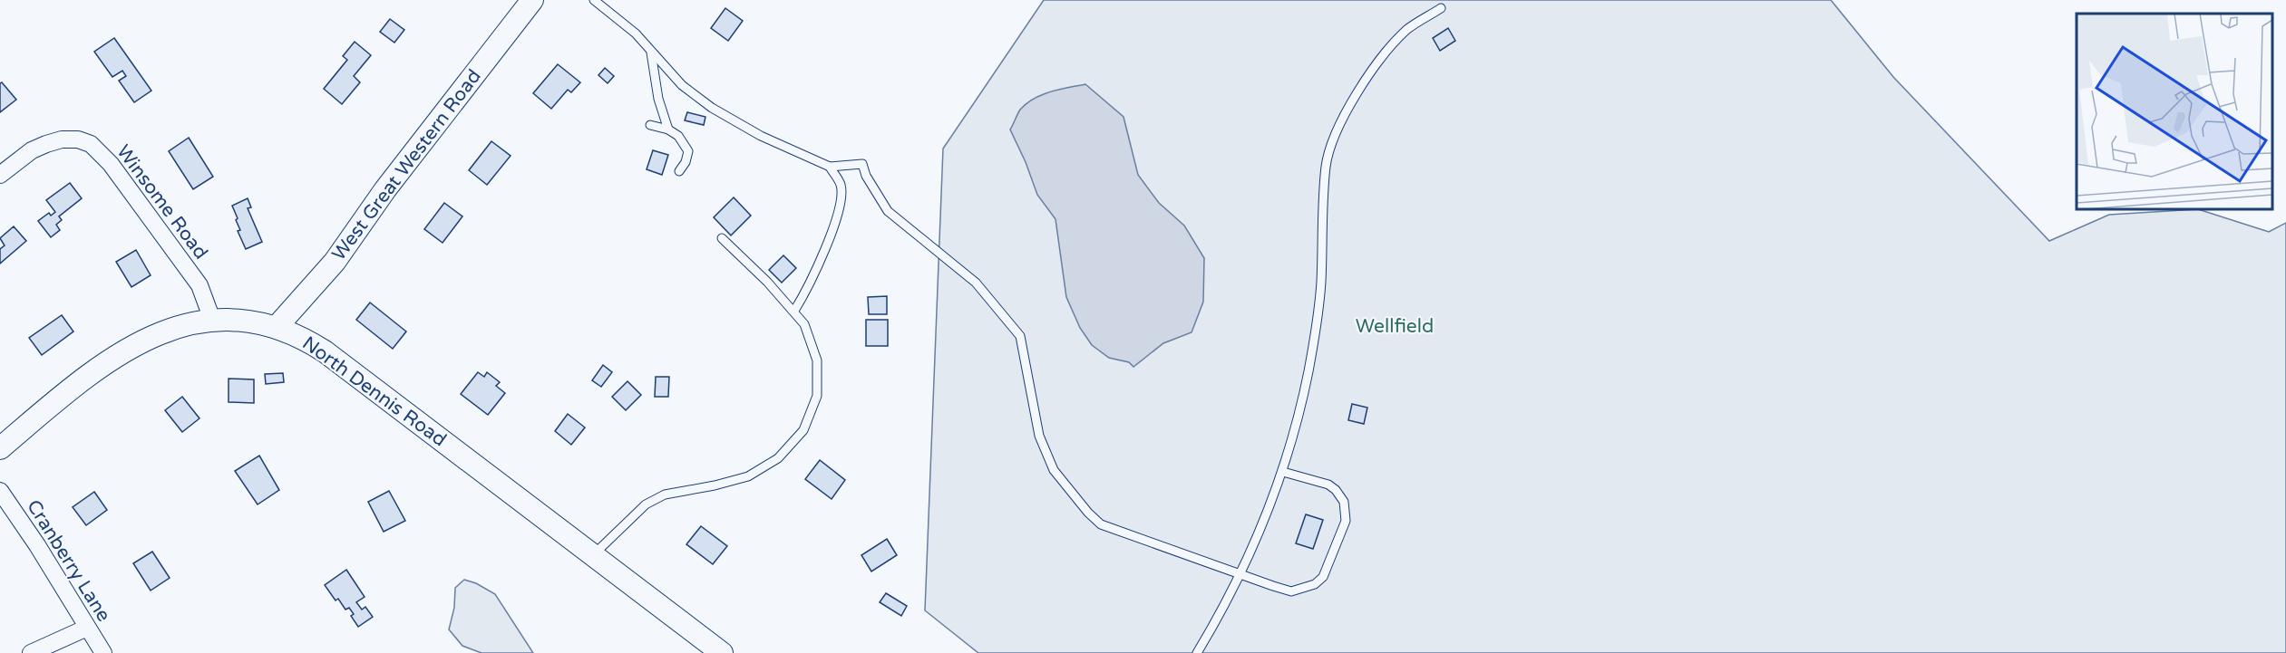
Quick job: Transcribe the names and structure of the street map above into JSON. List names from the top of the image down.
{
  "streets": {
    "main road": ["West Great Western Road", "North Dennis Road"],
    "street": ["Winsome Road", "Cranberry Lane"]
  },
  "crossings": [
    ["West Great Western Road", "North Dennis Road"],
    ["Winsome Road", "North Dennis Road"]
  ],
  "parks": ["Wellfield"]
}
